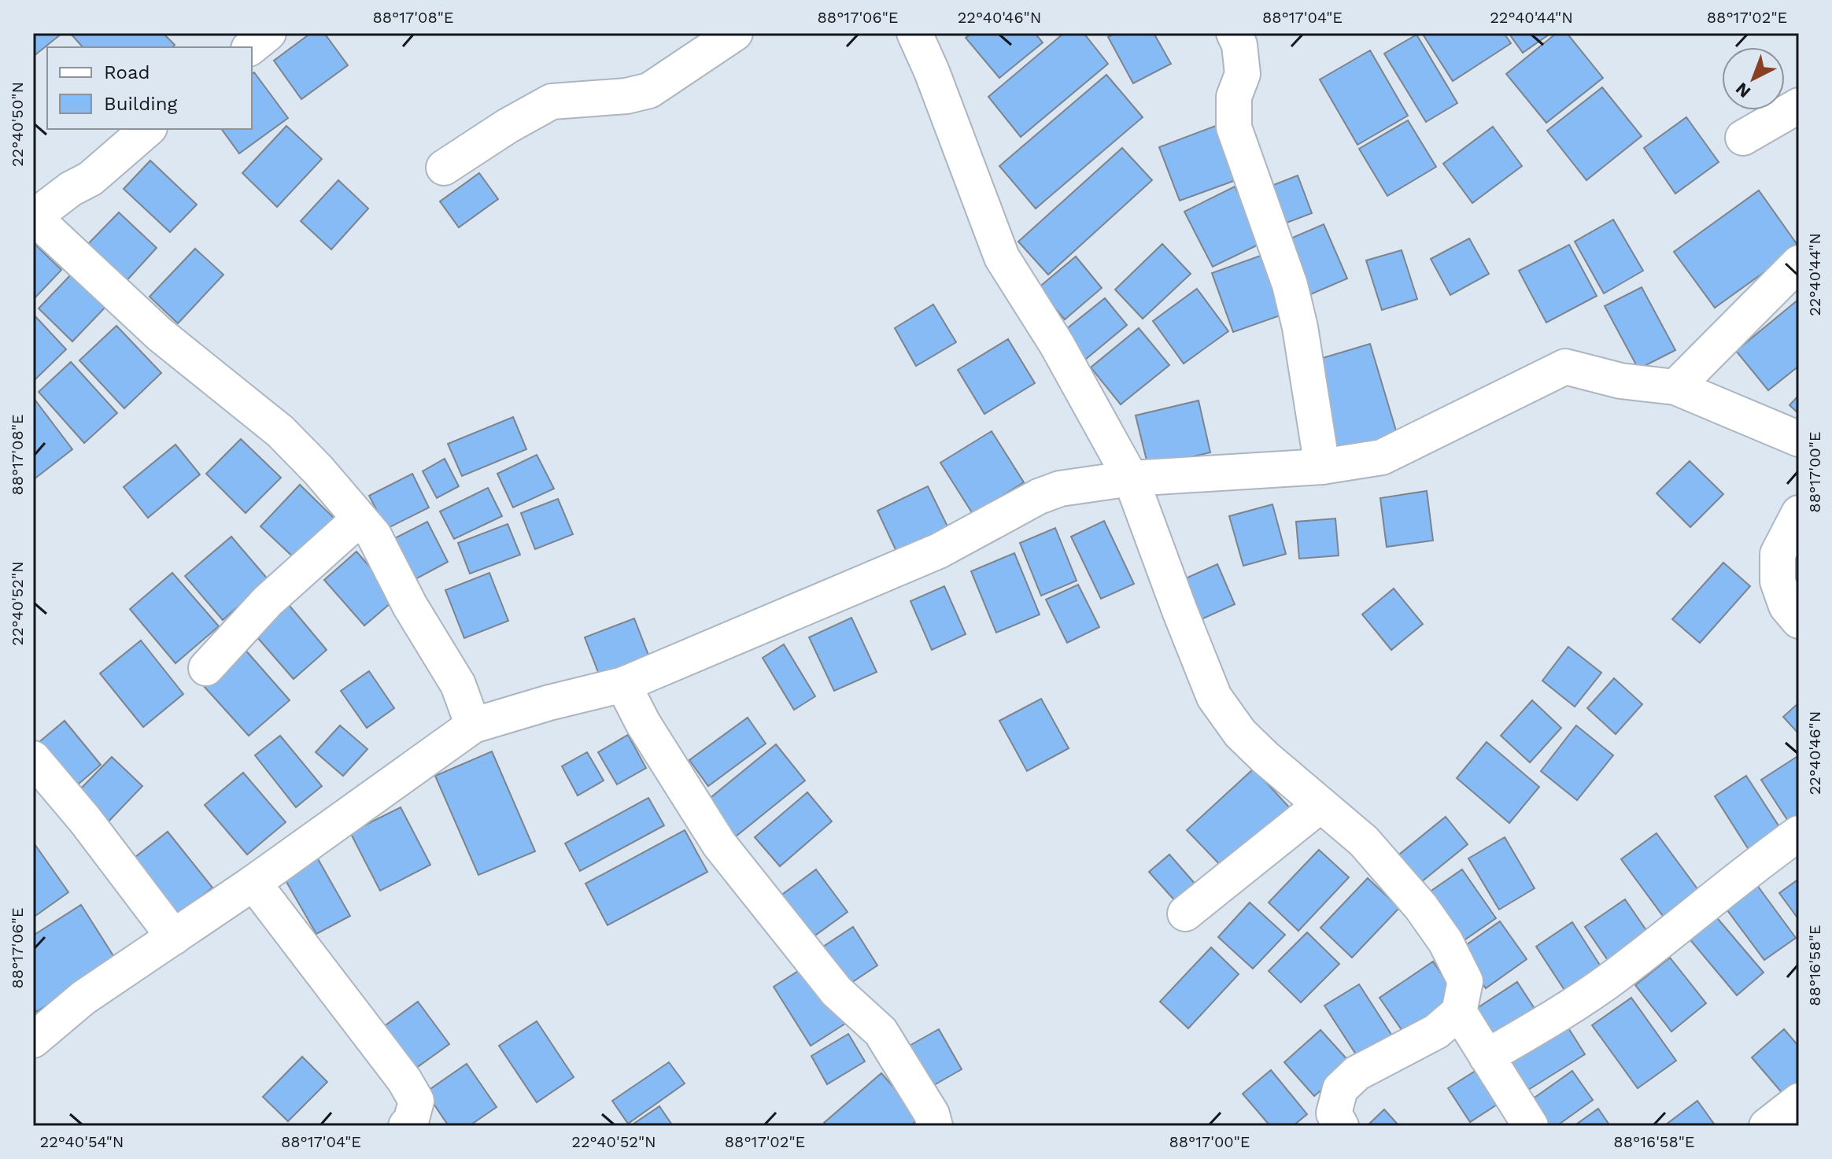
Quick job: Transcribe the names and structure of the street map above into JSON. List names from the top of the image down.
{
  "legend": ["Road", "Building"],
  "north": "bottom left",
  "coordinates": [
    "88°17'08\"E",
    "88°17'06\"E",
    "22°40'46\"N",
    "88°17'04\"E",
    "22°40'44\"N",
    "88°17'02\"E",
    "22°40'50\"N",
    "88°17'00\"E",
    "22°40'52\"N",
    "88°16'58\"E",
    "22°40'54\"N"
  ]
}
